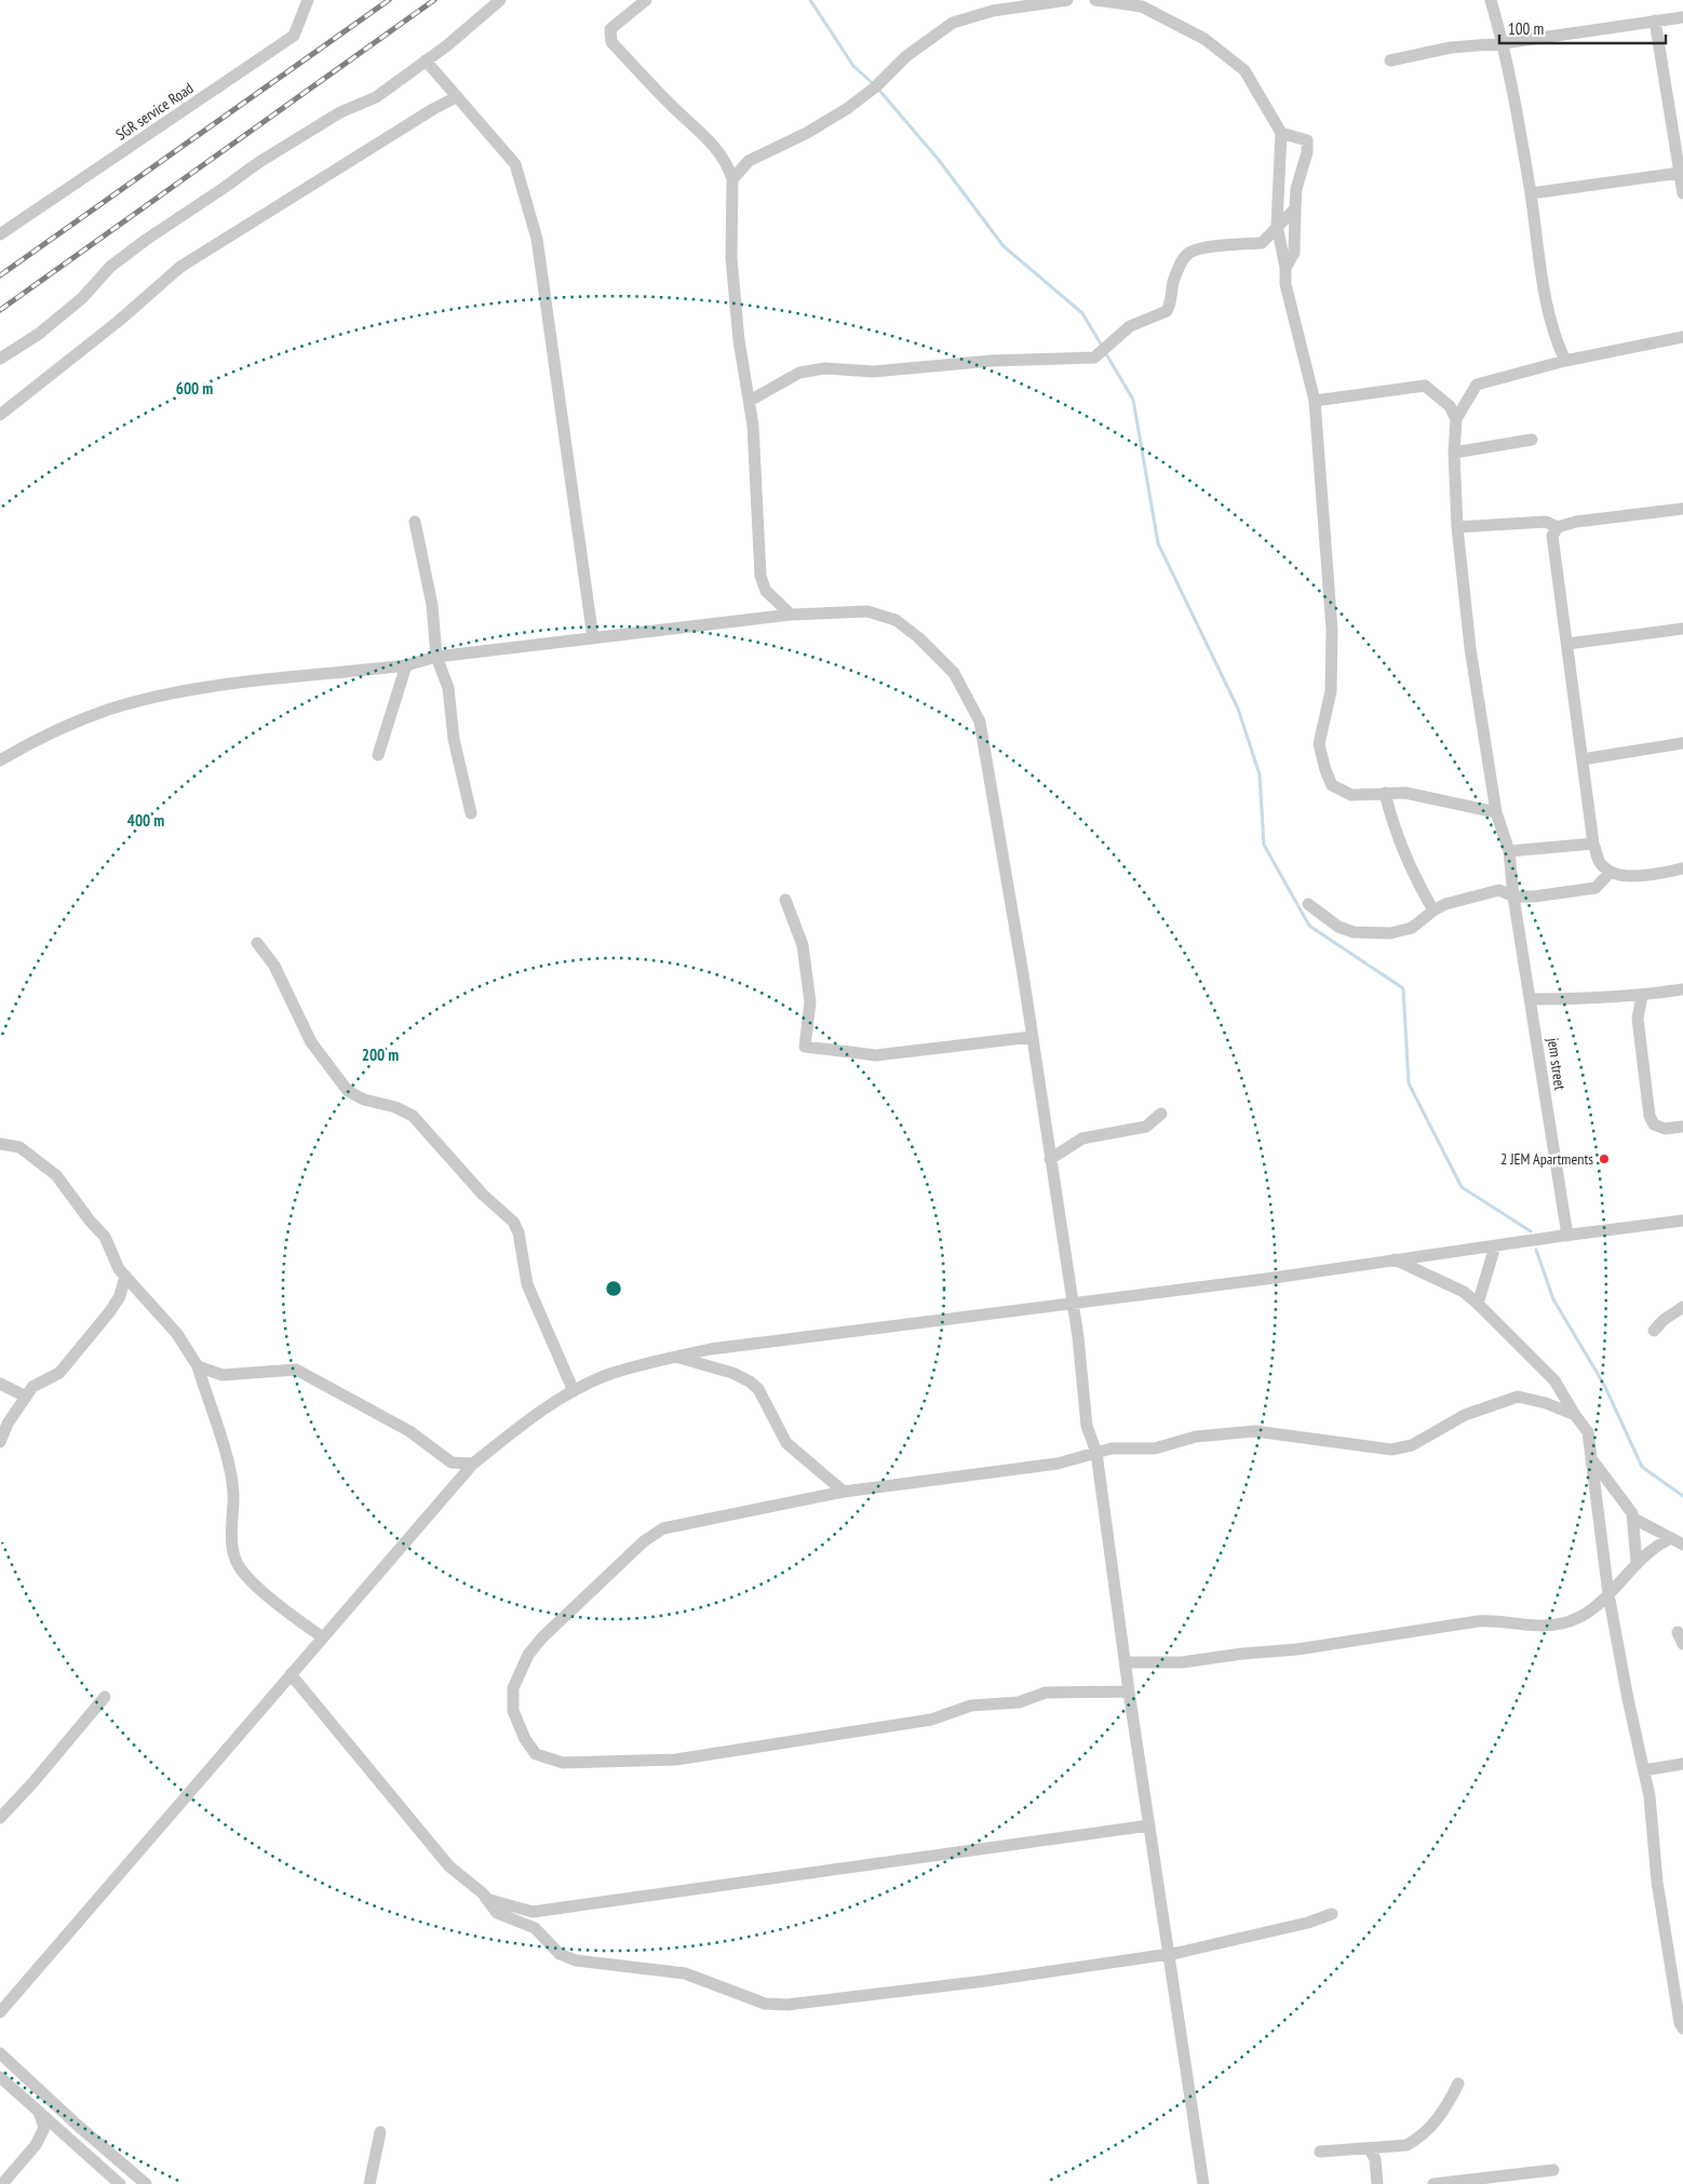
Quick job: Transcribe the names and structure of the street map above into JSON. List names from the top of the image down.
{
  "streets": {
    "street": ["SGR service Road", "jem street"]
  },
  "places": ["2 JEM Apartments"],
  "scale_bar": "100 m",
  "rings": ["600 m", "400 m", "200 m"]
}
